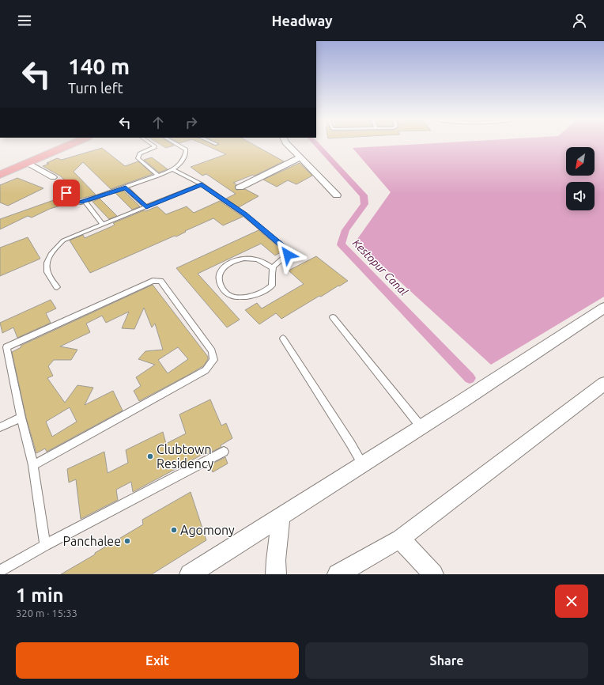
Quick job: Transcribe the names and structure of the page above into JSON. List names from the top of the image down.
{
  "water": ["Kestopur Canal"],
  "places": ["Clubtown Residency", "Agomony", "Panchalee"],
  "north": "bottom left",
  "page": {
    "header": "Headway",
    "turn": ["140 m", "Turn left"],
    "heading": ["1 min", "320 m · 15:33"],
    "buttons": ["Exit", "Share"]
  }
}
